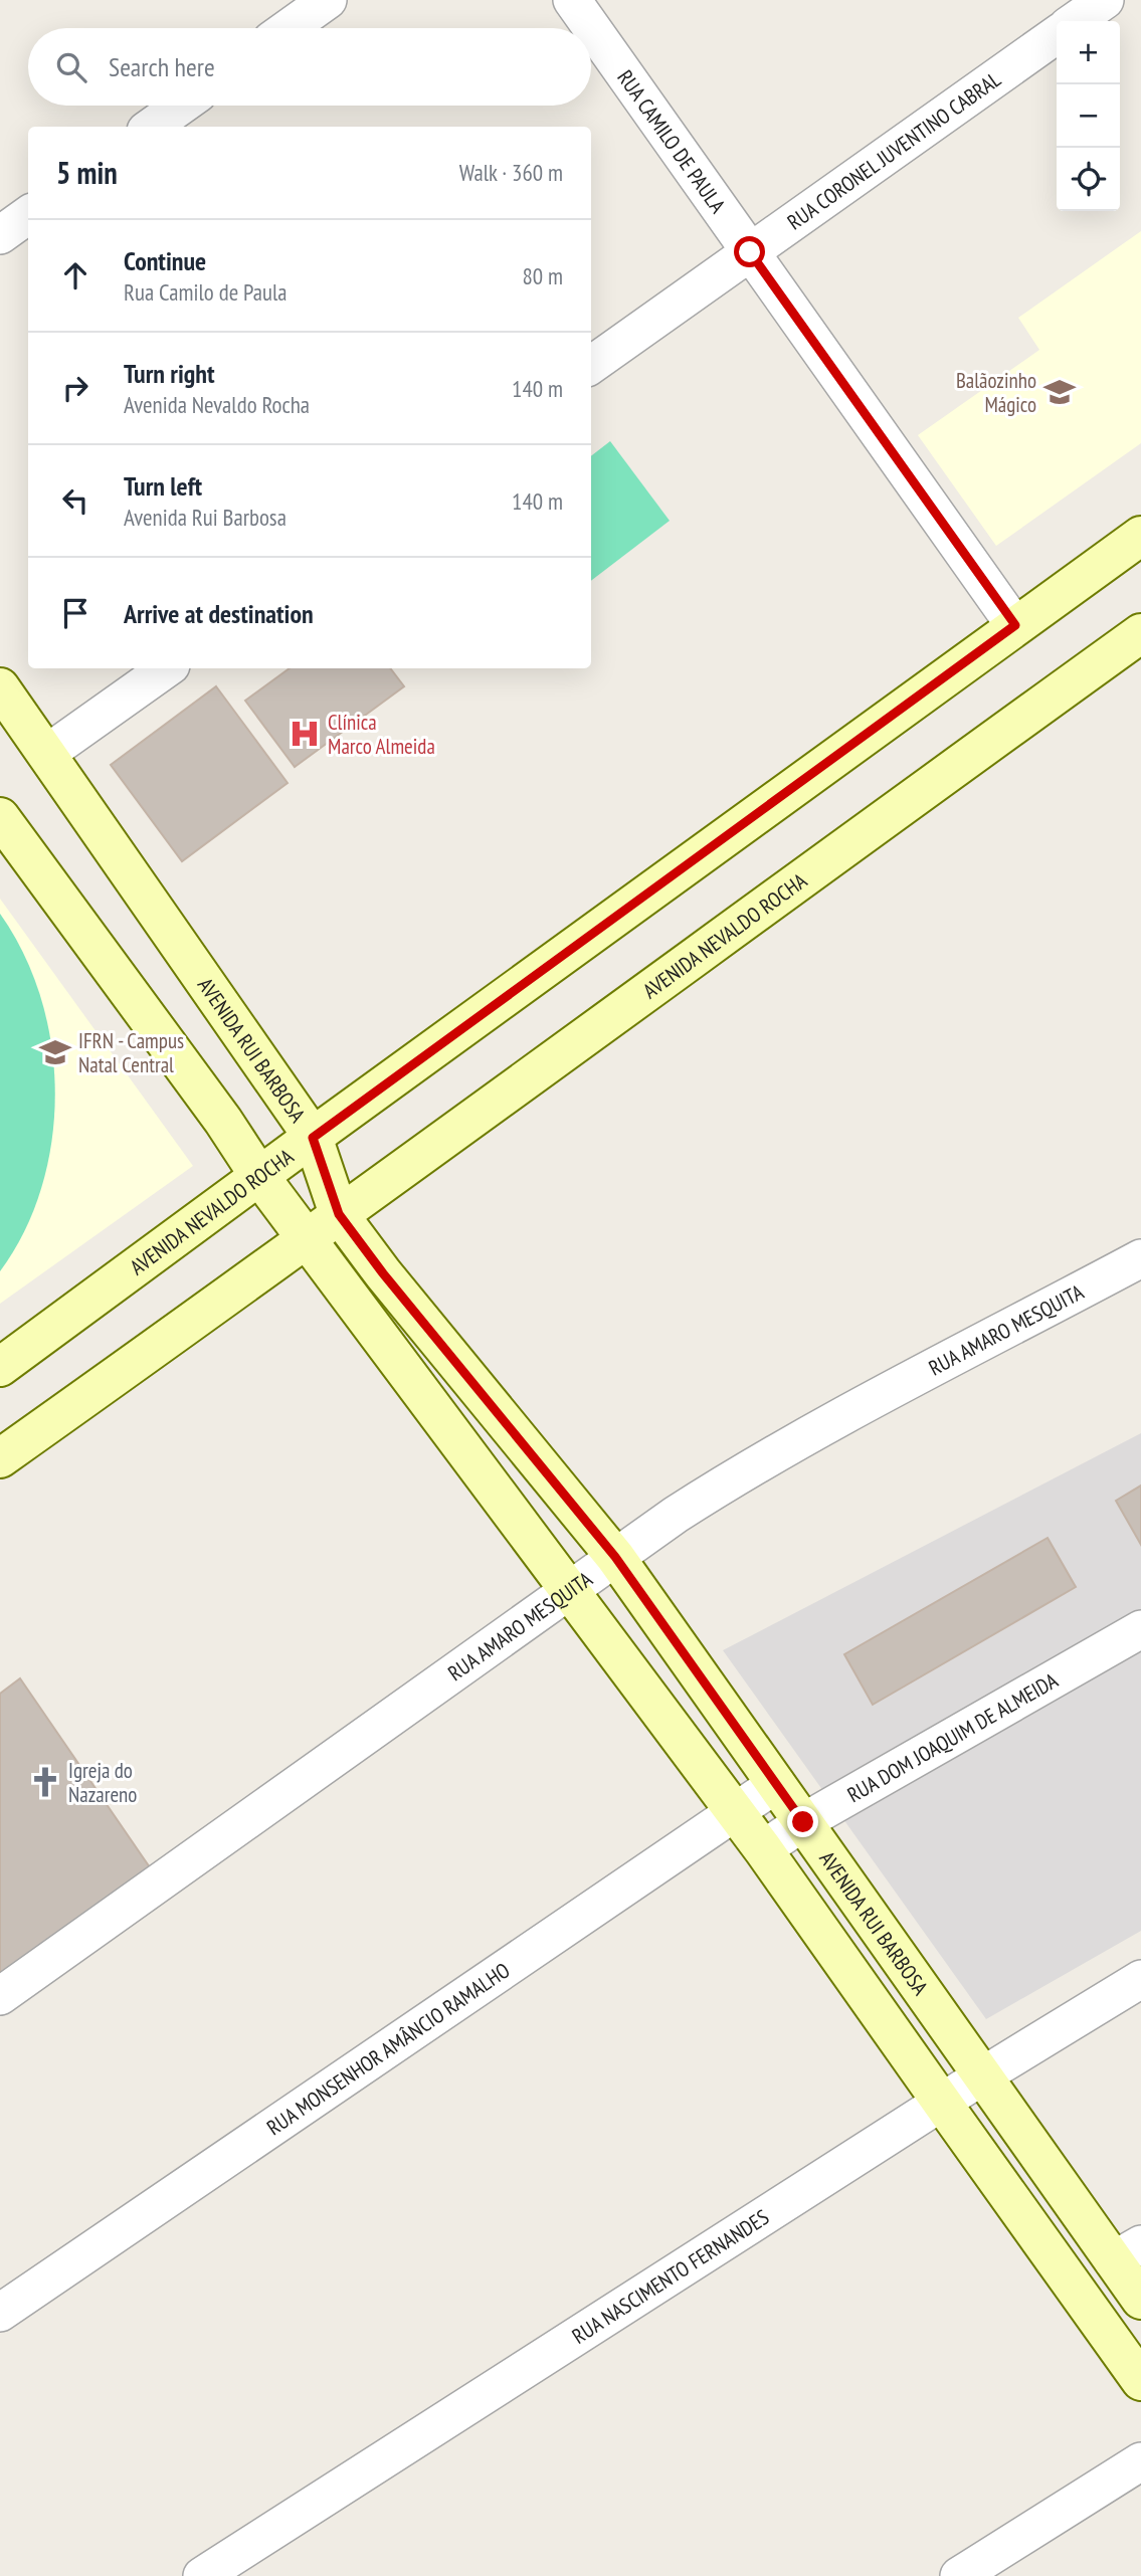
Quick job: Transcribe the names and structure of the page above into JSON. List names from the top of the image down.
{
  "streets": {
    "main road": ["AVENIDA NEVALDO ROCHA", "AVENIDA RUI BARBOSA"],
    "street": [
      "RUA CAMILO DE PAULA",
      "RUA CORONEL JUVENTINO CABRAL",
      "RUA AMARO MESQUITA",
      "RUA DOM JOAQUIM DE ALMEIDA",
      "RUA MONSENHOR AMÂNCIO RAMALHO",
      "RUA NASCIMENTO FERNANDES"
    ]
  },
  "crossings": [
    ["RUA CAMILO DE PAULA", "RUA CORONEL JUVENTINO CABRAL"],
    ["RUA CAMILO DE PAULA", "AVENIDA NEVALDO ROCHA"],
    ["AVENIDA NEVALDO ROCHA", "AVENIDA RUI BARBOSA"],
    ["AVENIDA RUI BARBOSA", "RUA AMARO MESQUITA"],
    ["AVENIDA RUI BARBOSA", "RUA DOM JOAQUIM DE ALMEIDA"],
    ["AVENIDA RUI BARBOSA", "RUA MONSENHOR AMÂNCIO RAMALHO"],
    ["AVENIDA RUI BARBOSA", "RUA NASCIMENTO FERNANDES"]
  ],
  "places": {
    "school or university": ["Balãozinho Mágico", "IFRN - Campus Natal Central"],
    "hospital": ["Clínica Marco Almeida"],
    "church": ["Igreja do Nazareno"]
  },
  "page": {
    "map_buttons": ["+", "−"],
    "search": "Search here",
    "heading": ["5 min", "Walk · 360 m"],
    "list": [
      ["Continue", "Rua Camilo de Paula", "80 m"],
      ["Turn right", "Avenida Nevaldo Rocha", "140 m"],
      ["Turn left", "Avenida Rui Barbosa", "140 m"],
      "Arrive at destination"
    ]
  }
}
